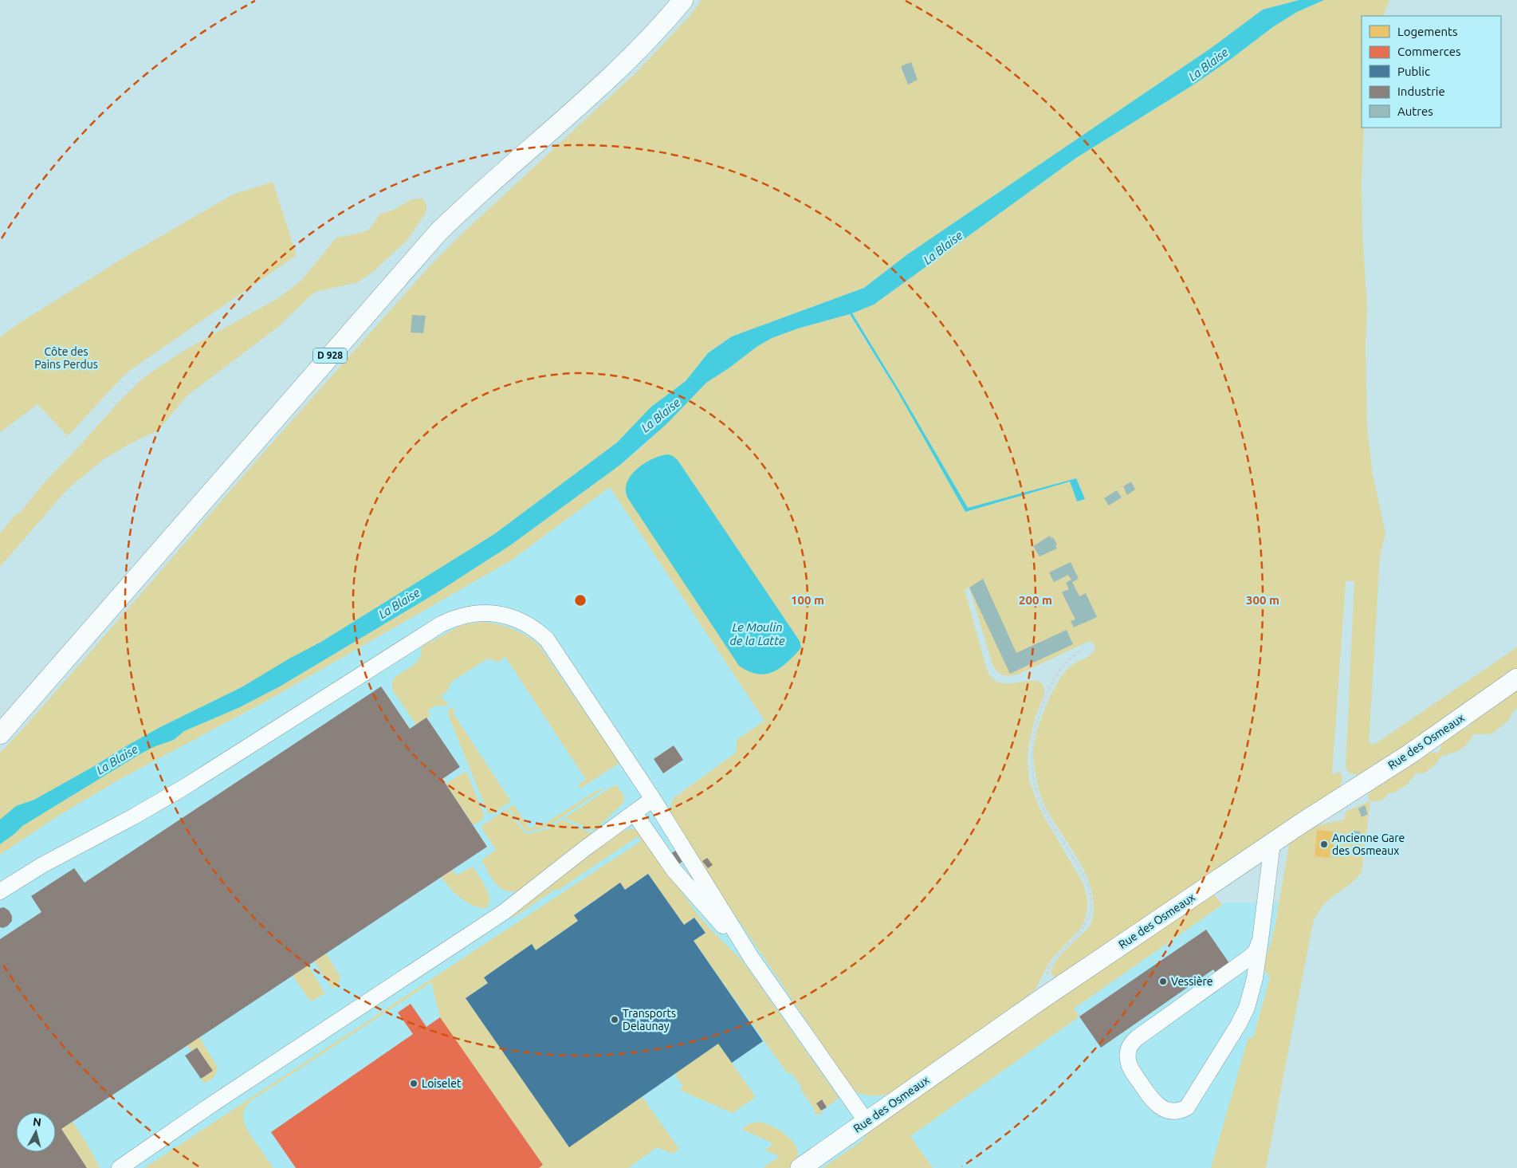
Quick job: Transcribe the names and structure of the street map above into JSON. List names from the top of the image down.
{
  "streets": {
    "main road": ["D 928", "Rue des Osmeaux"]
  },
  "water": ["La Blaise", "Le Moulin de la Latte"],
  "parks": ["Côte des Pains Perdus"],
  "places": [
    "Ancienne Gare des Osmeaux",
    "Vessière",
    "Transports Delaunay",
    "Loiselet"
  ],
  "legend": [
    "Logements",
    "Commerces",
    "Public",
    "Industrie",
    "Autres"
  ],
  "north": "top",
  "rings": ["100 m", "200 m", "300 m"]
}
